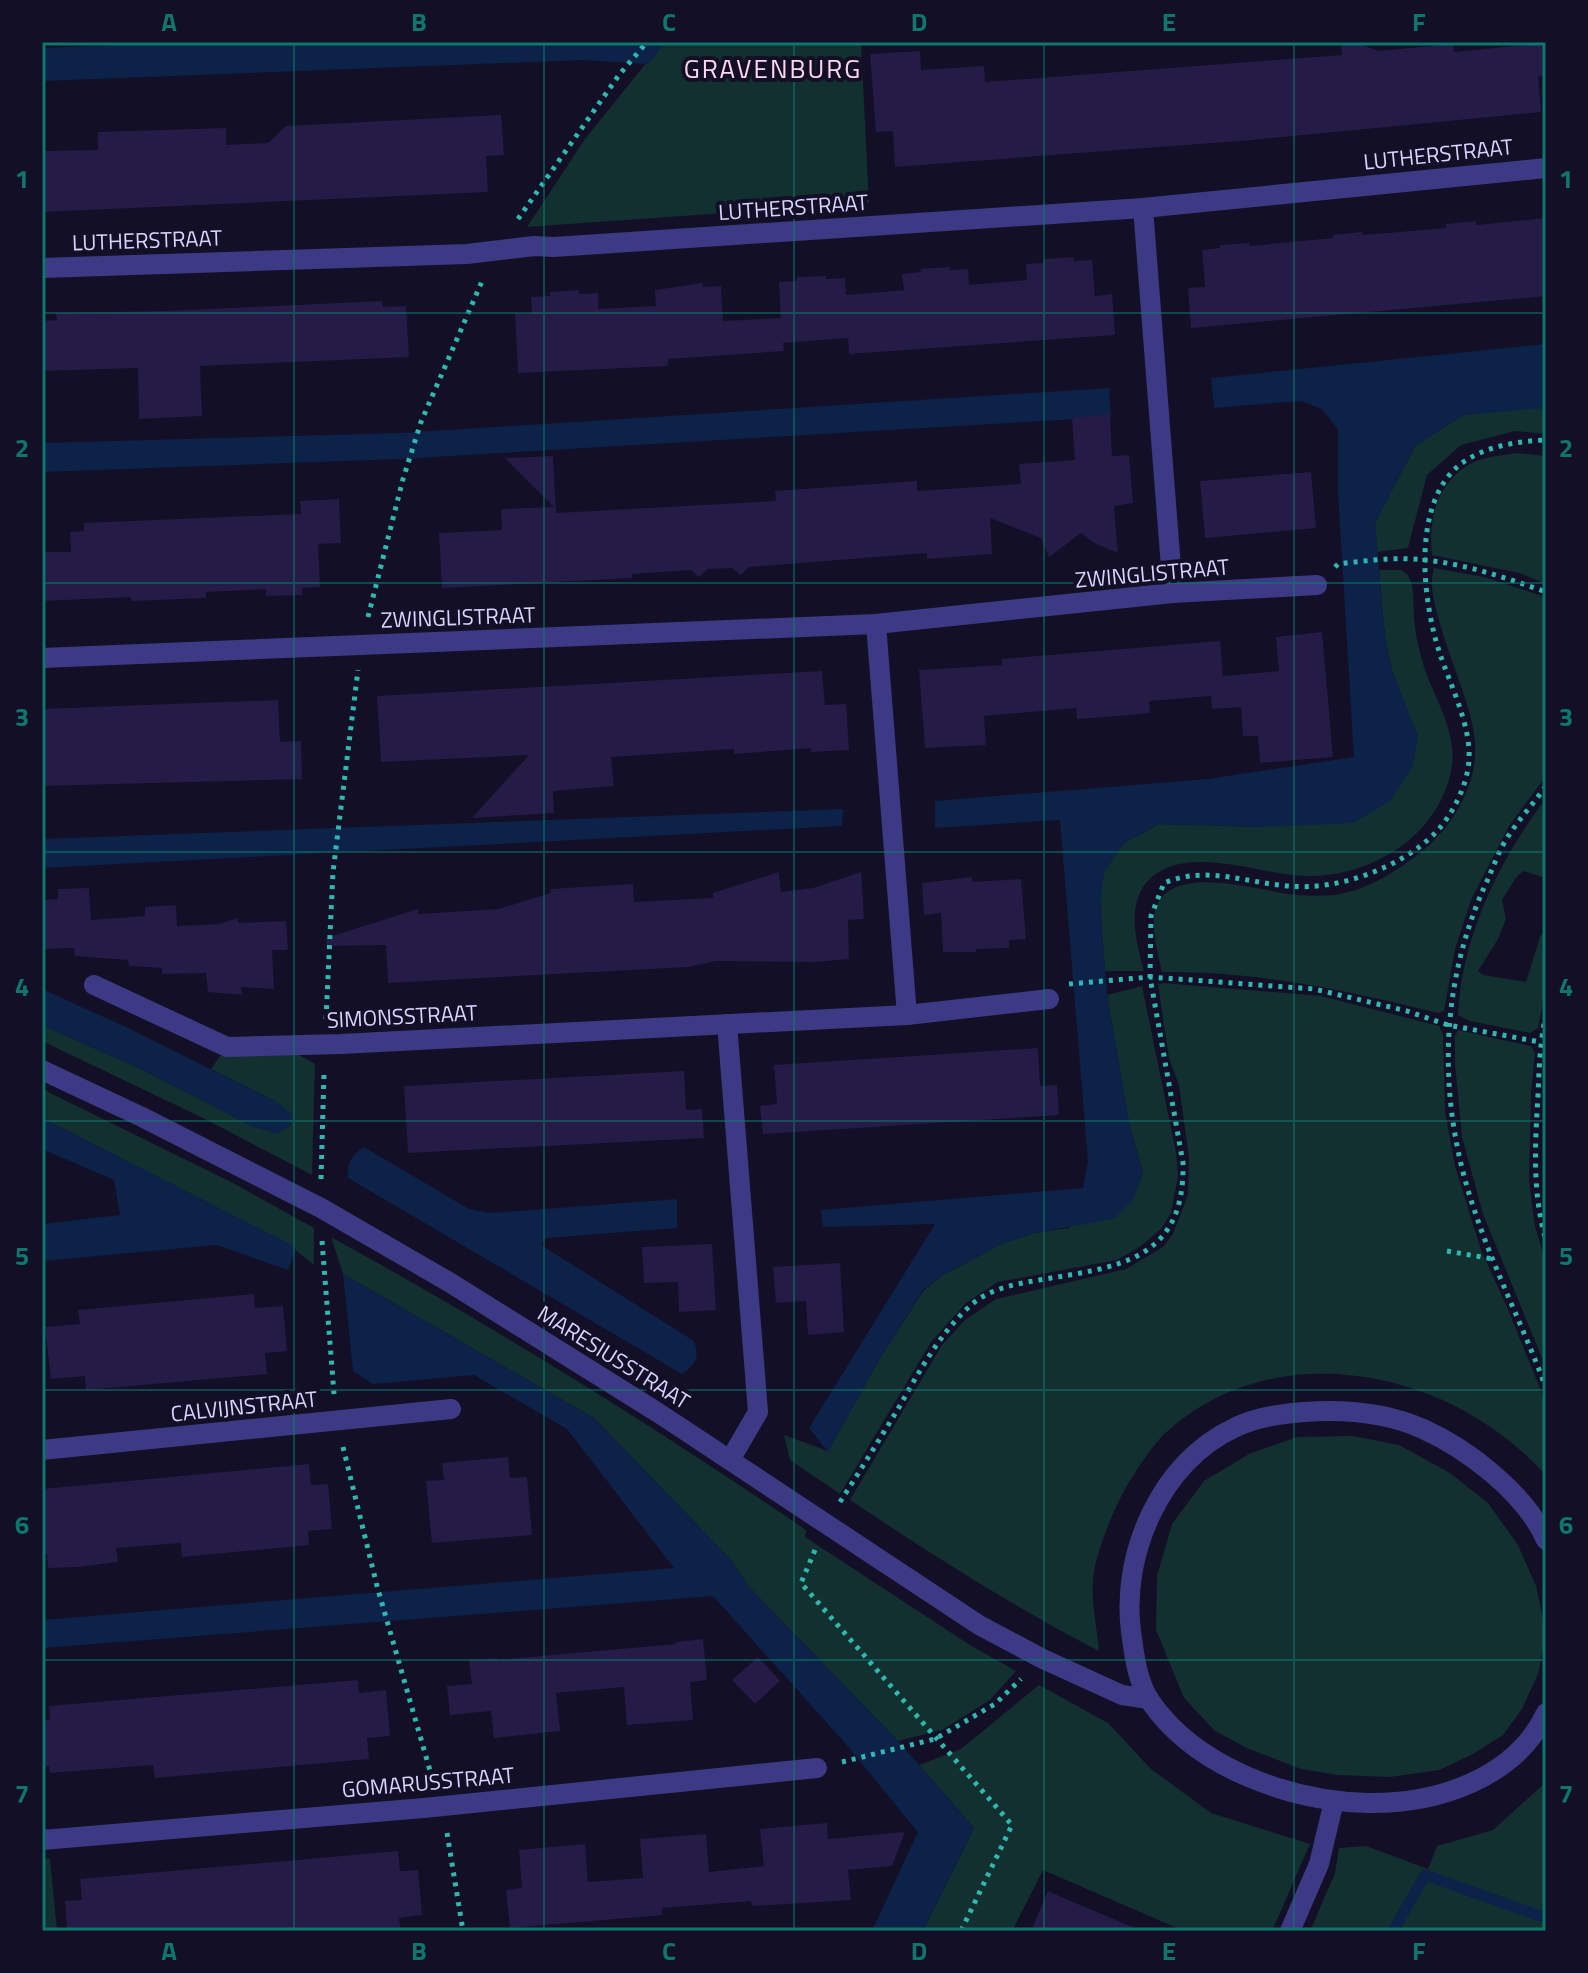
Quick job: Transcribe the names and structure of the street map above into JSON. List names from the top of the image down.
{
  "streets": {
    "street": [
      "LUTHERSTRAAT",
      "ZWINGLISTRAAT",
      "SIMONSSTRAAT",
      "MARESIUSSTRAAT",
      "CALVIJNSTRAAT",
      "GOMARUSSTRAAT"
    ]
  },
  "districts": ["GRAVENBURG"],
  "grid": {
    "columns": [
      "A",
      "B",
      "C",
      "D",
      "E",
      "F"
    ],
    "rows": [
      "1",
      "2",
      "3",
      "4",
      "5",
      "6",
      "7"
    ]
  }
}
